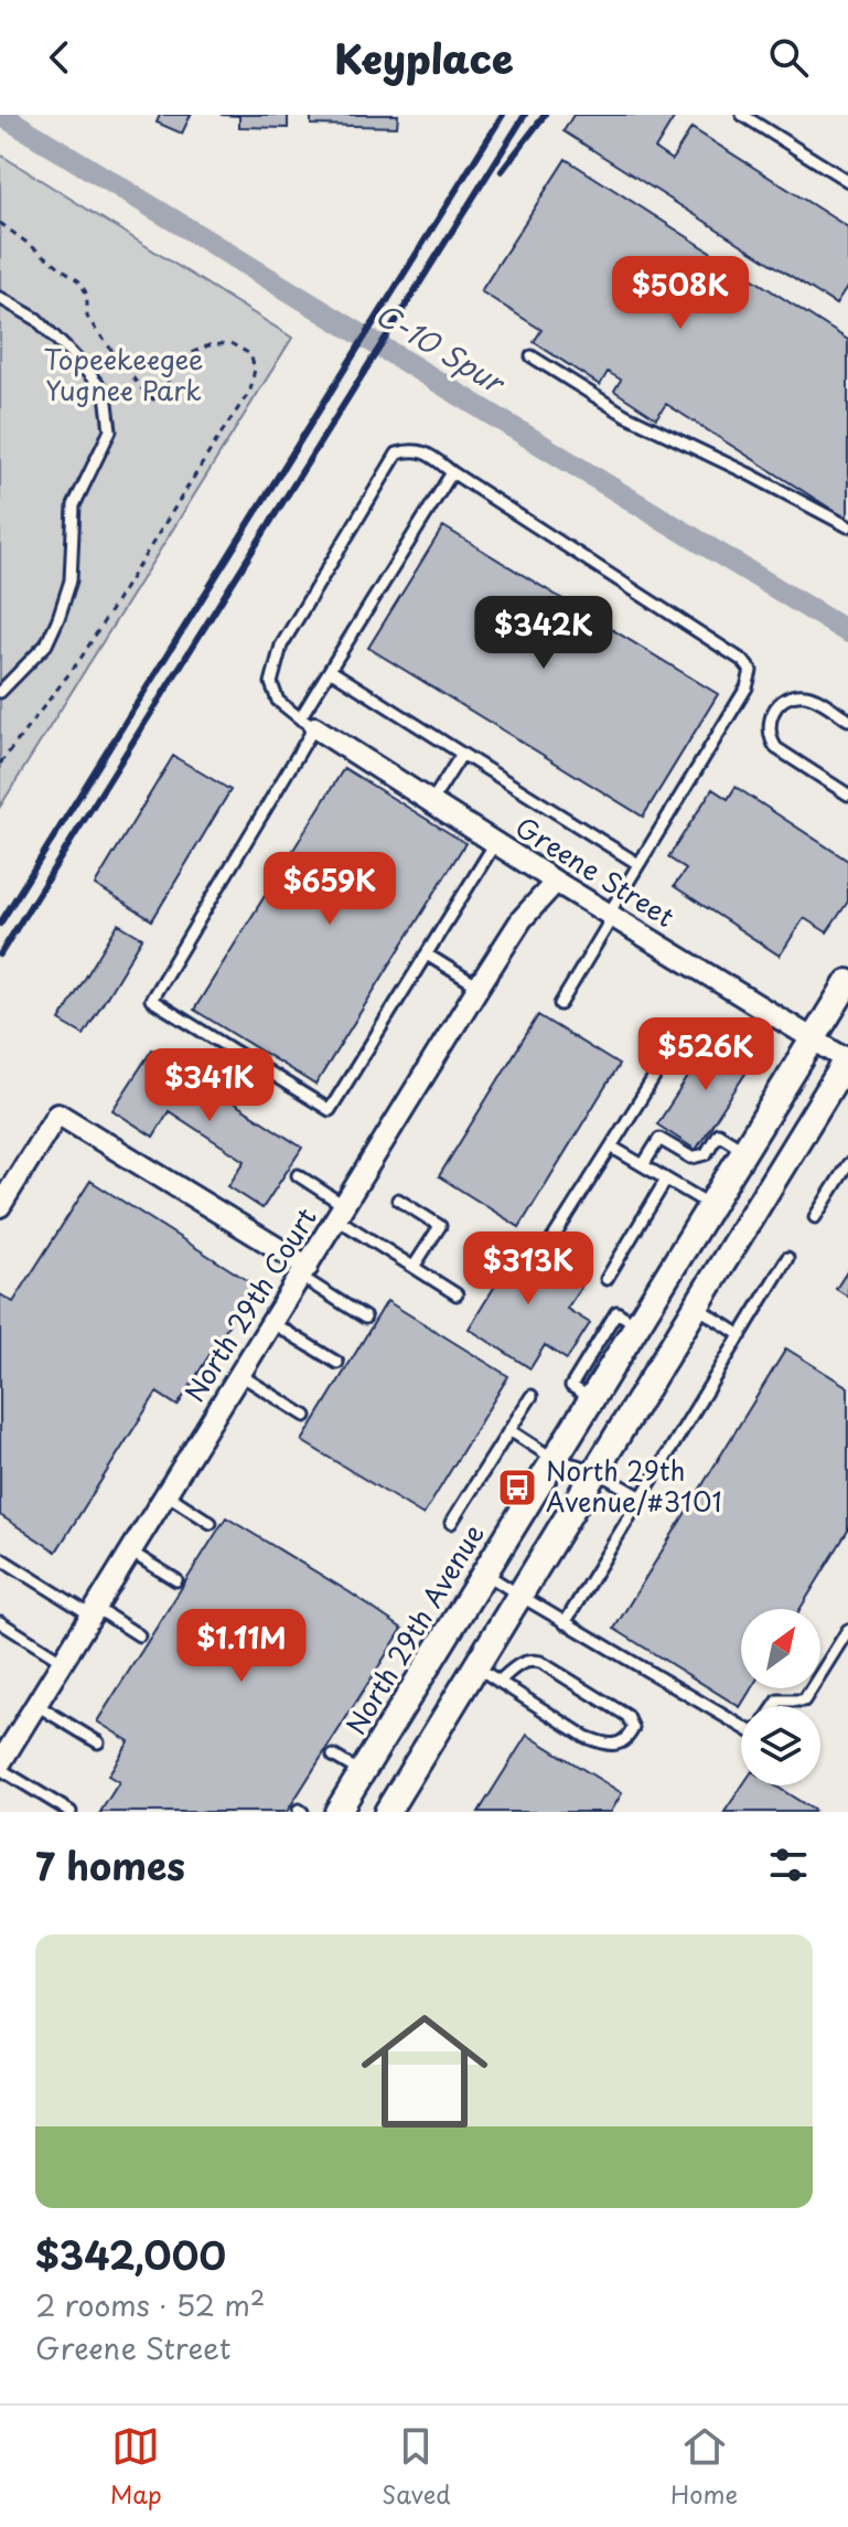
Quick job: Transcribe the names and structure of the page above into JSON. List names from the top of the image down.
{
  "streets": {
    "street": ["Greene Street", "North 29th Court", "North 29th Avenue"]
  },
  "crossings": [
    ["Greene Street", "North 29th Court"],
    ["Greene Street", "North 29th Avenue"]
  ],
  "water": ["C-10 Spur"],
  "parks": ["Topeekeegee Yugnee Park"],
  "places": {
    "bus stop": ["North 29th Avenue/#3101"]
  },
  "north": "top right",
  "page": {
    "header": "Keyplace",
    "price": [
      "$508K",
      "$342K",
      "$659K",
      "$526K",
      "$341K",
      "$313K",
      "$1.11M"
    ],
    "heading": "7 homes",
    "list": [
      {
        "name": "$342,000",
        "note": "2 rooms · 52 m² · Greene Street"
      }
    ],
    "tabs": ["Map", "Saved", "Home"]
  }
}
